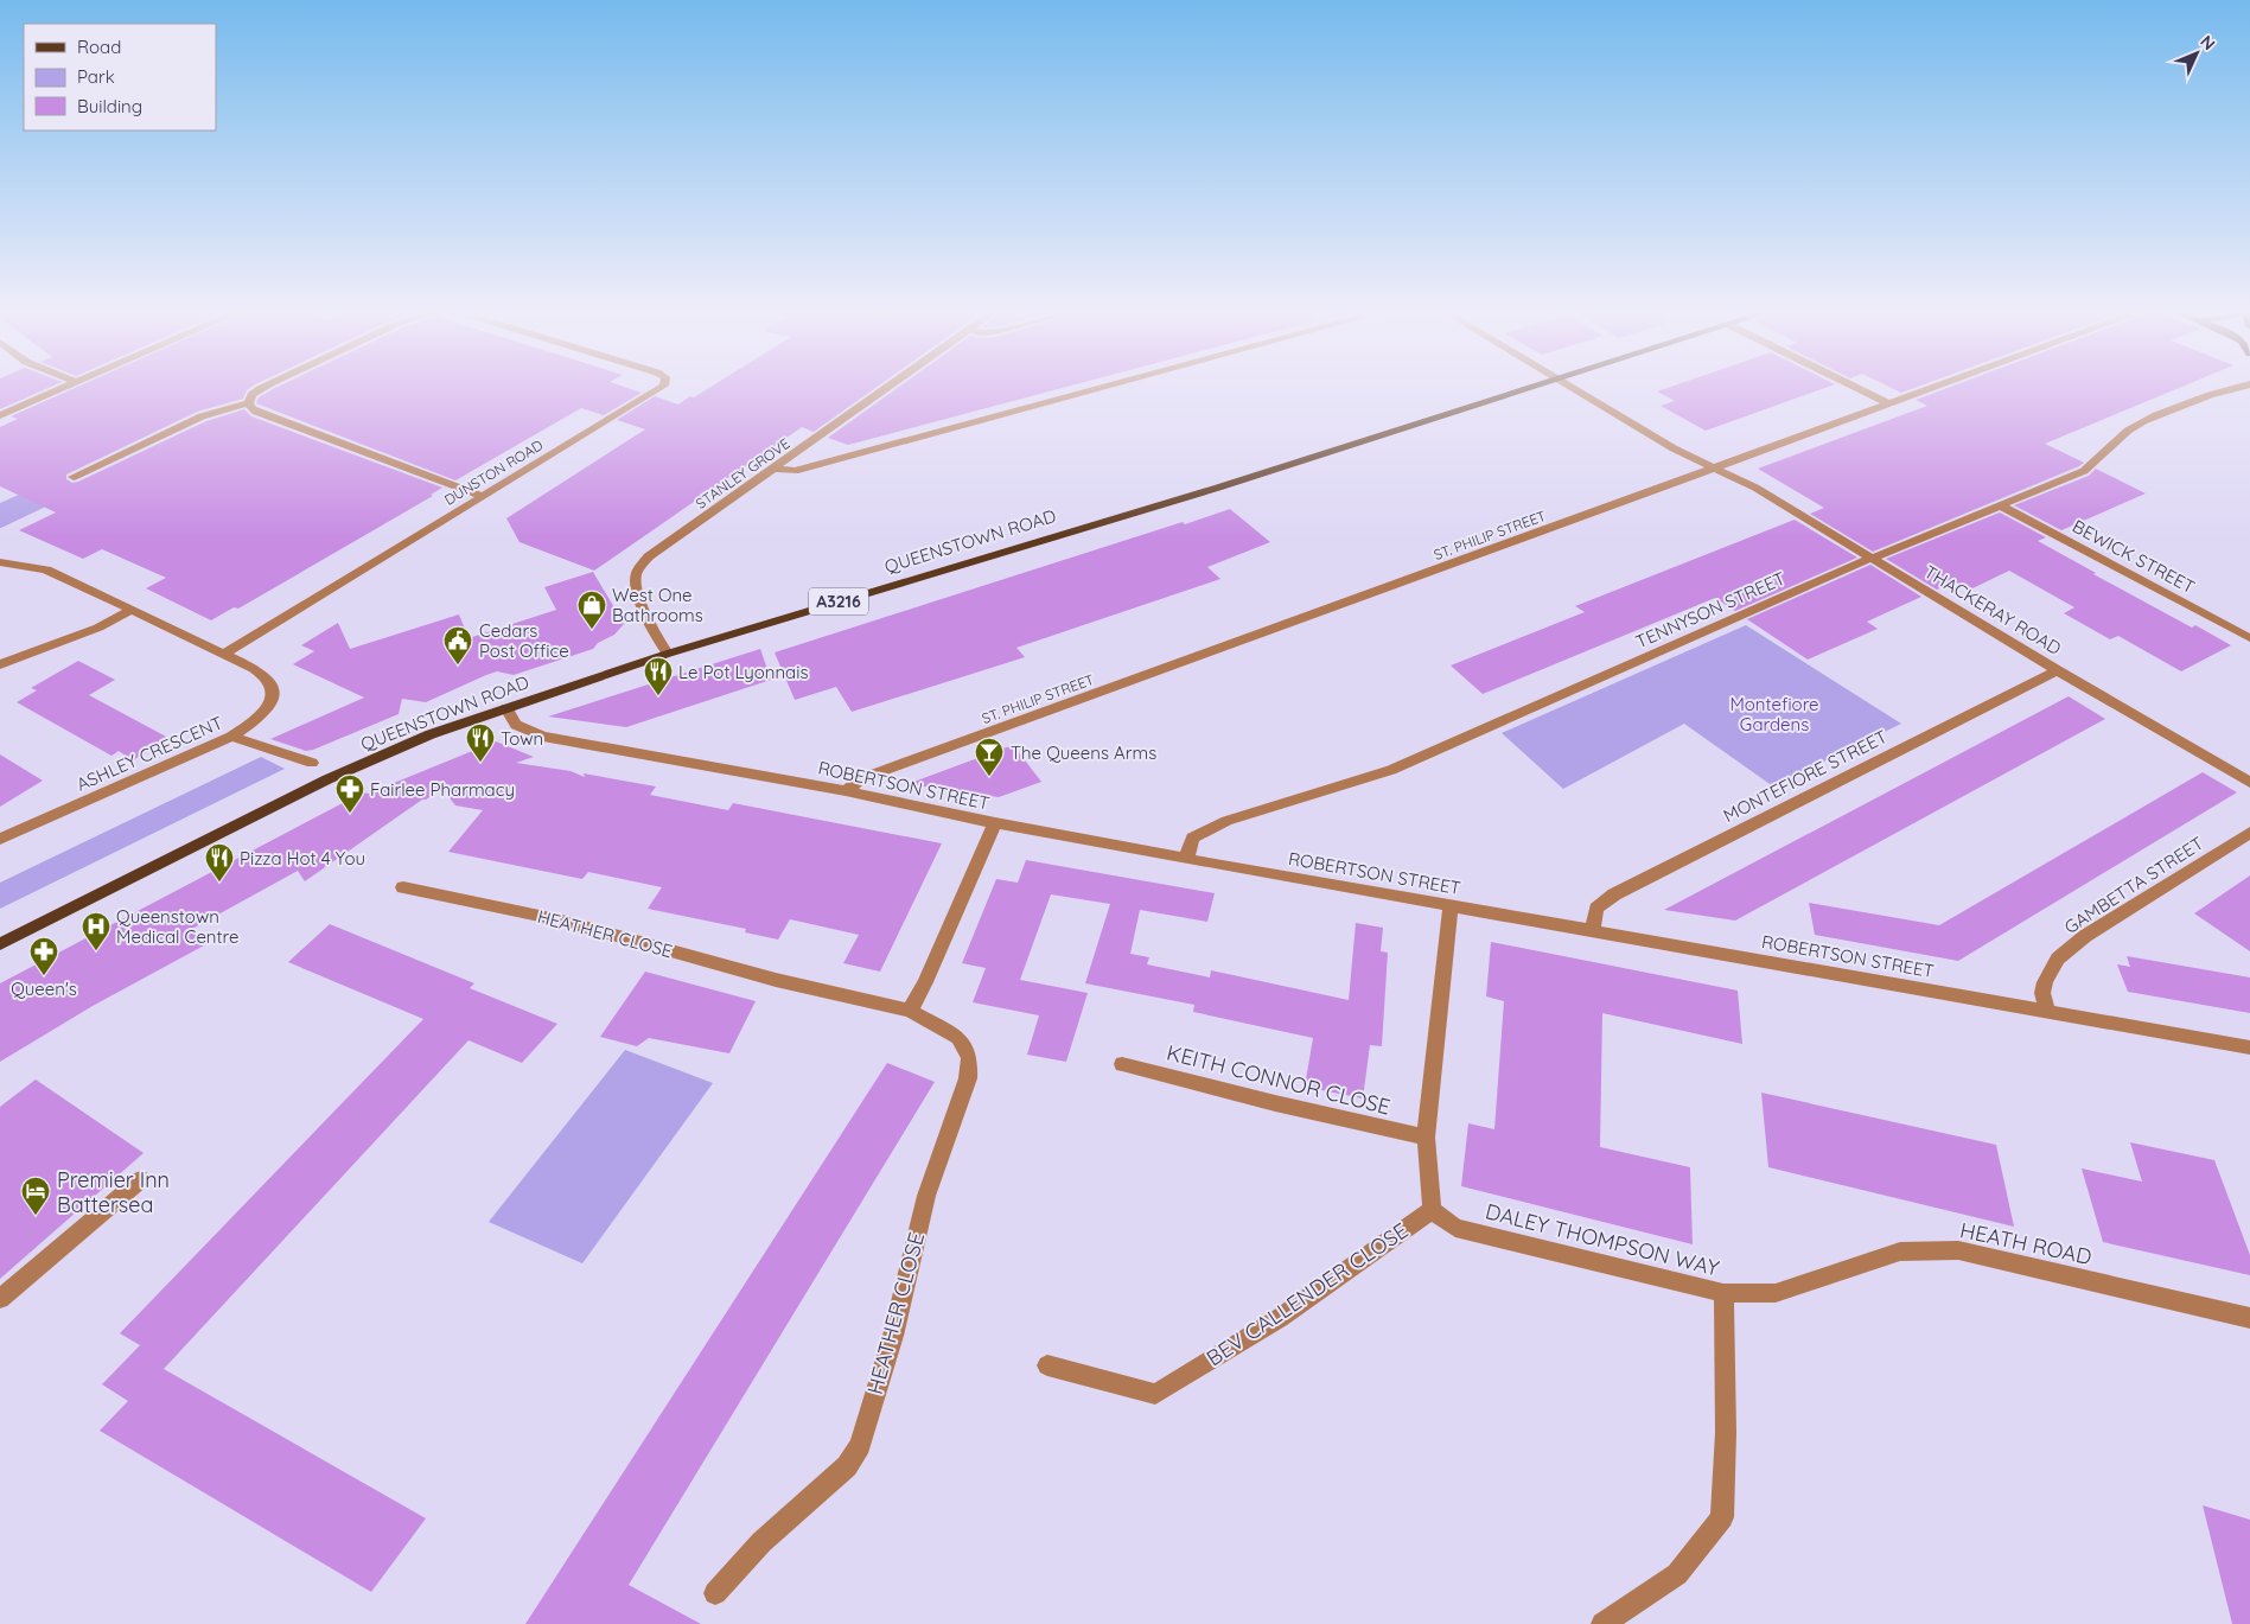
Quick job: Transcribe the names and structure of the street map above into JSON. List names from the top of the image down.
{
  "streets": {
    "main road": ["QUEENSTOWN ROAD", "A3216"],
    "street": [
      "DUNSTON ROAD",
      "STANLEY GROVE",
      "ST. PHILIP STREET",
      "BEWICK STREET",
      "TENNYSON STREET",
      "THACKERAY ROAD",
      "ASHLEY CRESCENT",
      "MONTEFIORE STREET",
      "ROBERTSON STREET",
      "GAMBETTA STREET",
      "HEATHER CLOSE",
      "KEITH CONNOR CLOSE",
      "DALEY THOMPSON WAY",
      "HEATH ROAD",
      "BEV CALLENDER CLOSE"
    ]
  },
  "crossings": [
    ["DUNSTON ROAD", "ASHLEY CRESCENT"],
    ["STANLEY GROVE", "QUEENSTOWN ROAD"],
    ["ST. PHILIP STREET", "THACKERAY ROAD"],
    ["ST. PHILIP STREET", "ROBERTSON STREET"],
    ["QUEENSTOWN ROAD", "ROBERTSON STREET"],
    ["BEWICK STREET", "TENNYSON STREET"],
    ["TENNYSON STREET", "THACKERAY ROAD"],
    ["TENNYSON STREET", "ROBERTSON STREET"],
    ["THACKERAY ROAD", "MONTEFIORE STREET"],
    ["MONTEFIORE STREET", "ROBERTSON STREET"],
    ["ROBERTSON STREET", "GAMBETTA STREET"],
    ["DALEY THOMPSON WAY", "HEATH ROAD"],
    ["DALEY THOMPSON WAY", "BEV CALLENDER CLOSE"]
  ],
  "parks": ["Montefiore Gardens"],
  "places": {
    "shop": ["West One Bathrooms"],
    "public building": ["Cedars Post Office"],
    "restaurant": ["Le Pot Lyonnais", "Town", "Pizza Hot 4 You"],
    "bar": ["The Queens Arms"],
    "pharmacy": ["Fairlee Pharmacy", "Queen's"],
    "hospital": ["Queenstown Medical Centre"],
    "hotel": ["Premier Inn Battersea"]
  },
  "legend": ["Road", "Park", "Building"],
  "north": "top right"
}
